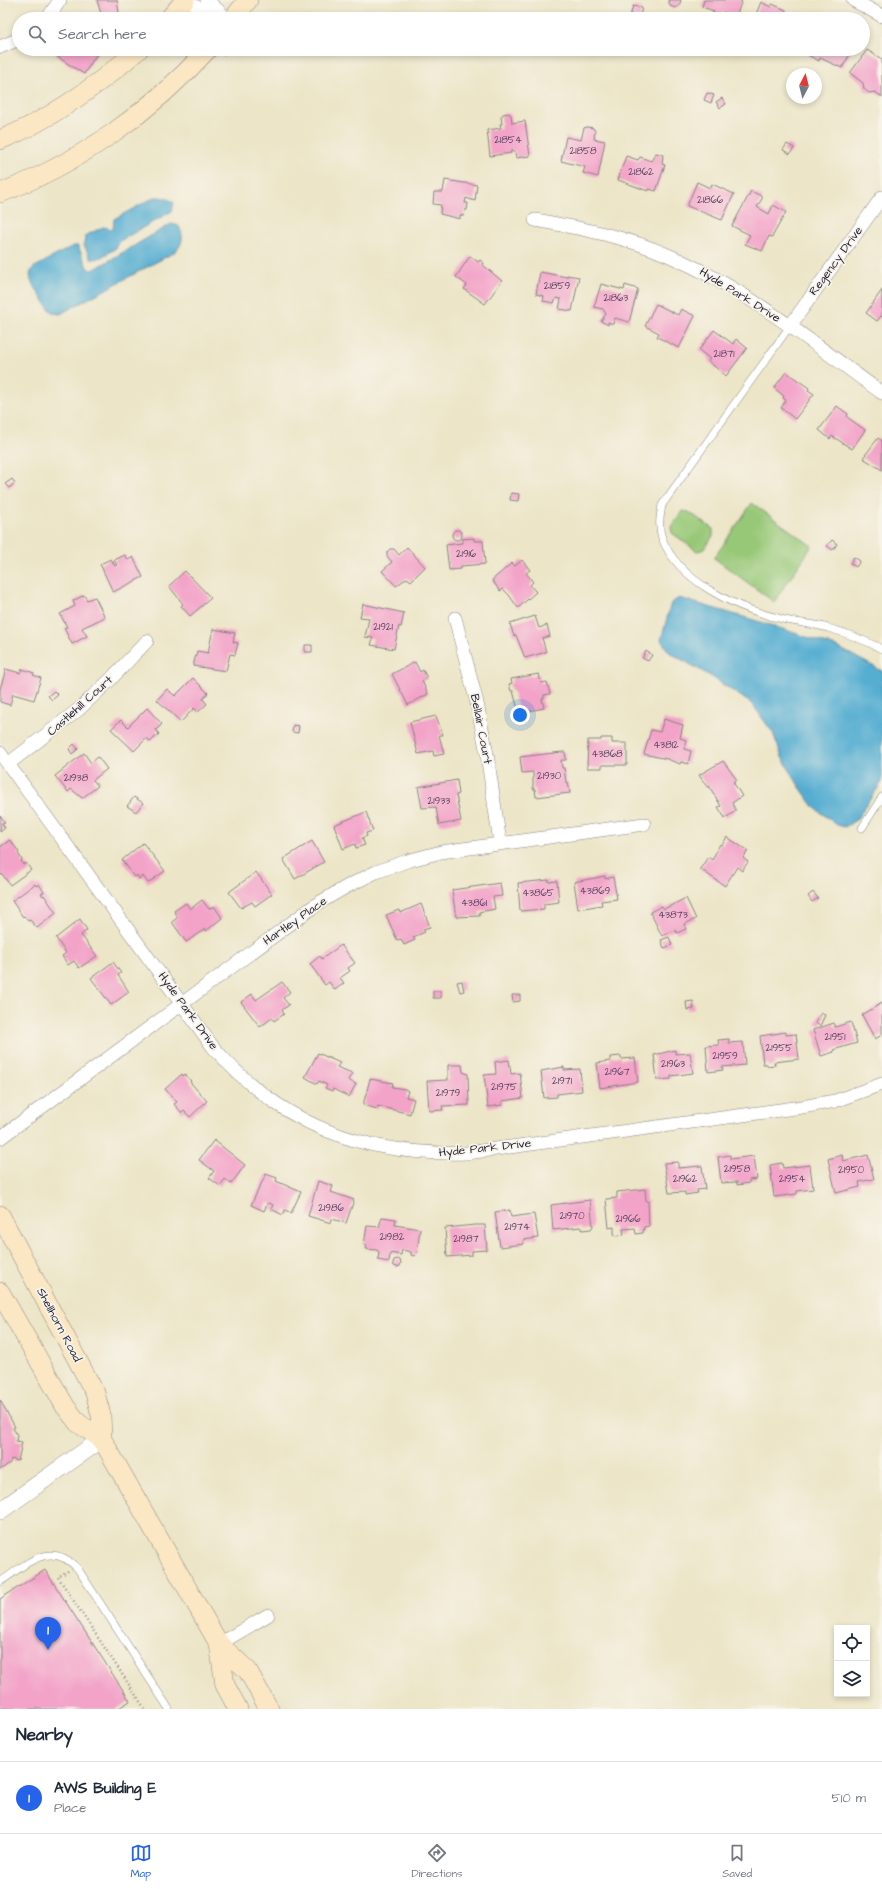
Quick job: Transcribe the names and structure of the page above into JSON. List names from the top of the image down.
{
  "streets": {
    "main road": ["Shellhorn Road"],
    "street": [
      "Regency Drive",
      "Hyde Park Drive",
      "Castlehill Court",
      "Bellair Court",
      "Hartley Place"
    ]
  },
  "crossings": [
    ["Regency Drive", "Hyde Park Drive"],
    ["Hyde Park Drive", "Castlehill Court"],
    ["Hyde Park Drive", "Hartley Place"],
    ["Bellair Court", "Hartley Place"]
  ],
  "house_numbers": [
    "21854",
    "21858",
    "21862",
    "21866",
    "21859",
    "21863",
    "21871",
    "21916",
    "21921",
    "43812",
    "43868",
    "21930",
    "21938",
    "21933",
    "43869",
    "43865",
    "43861",
    "43873",
    "21951",
    "21955",
    "21959",
    "21963",
    "21967",
    "21971",
    "21975",
    "21979",
    "21958",
    "21950",
    "21962",
    "21954",
    "21986",
    "21970",
    "21966",
    "21974",
    "21982",
    "21987"
  ],
  "north": "top",
  "page": {
    "search": "Search here",
    "pins": "1",
    "heading": "Nearby",
    "list": [
      {
        "mark": "1",
        "name": "AWS Building E",
        "note": "Place",
        "value": "510 m"
      }
    ],
    "nav": ["Map", "Directions", "Saved"]
  }
}
